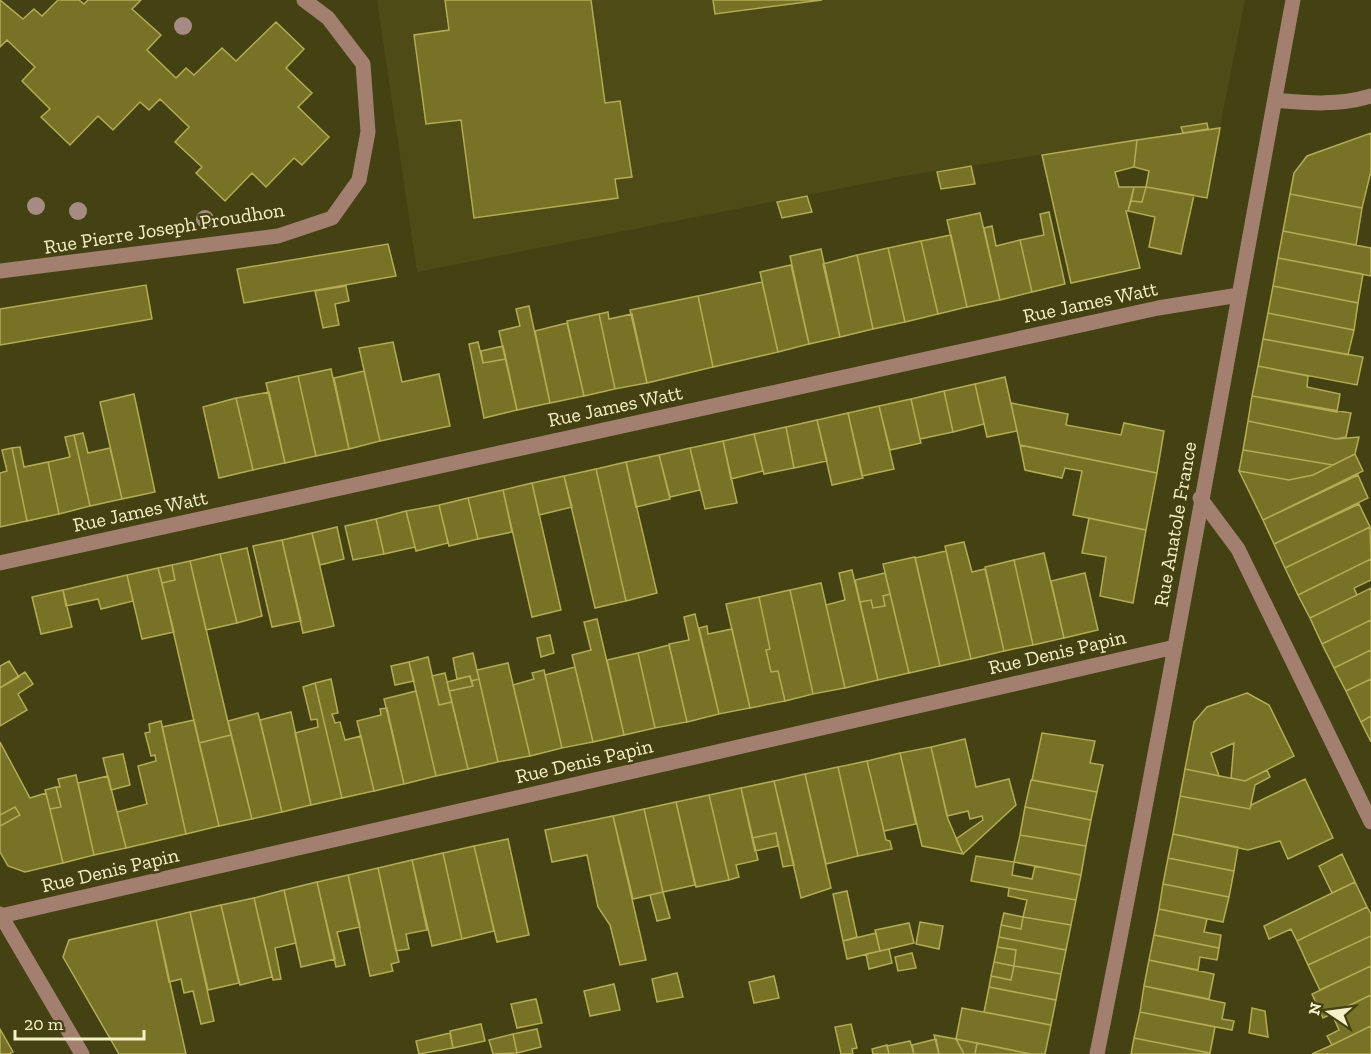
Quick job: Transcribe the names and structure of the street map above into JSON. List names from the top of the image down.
{
  "streets": {
    "street": [
      "Rue Pierre Joseph Proudhon",
      "Rue James Watt",
      "Rue Anatole France",
      "Rue Denis Papin"
    ]
  },
  "crossings": [
    ["Rue James Watt", "Rue Anatole France"],
    ["Rue Anatole France", "Rue Denis Papin"]
  ],
  "scale_bar": "20 m",
  "north": "left"
}
